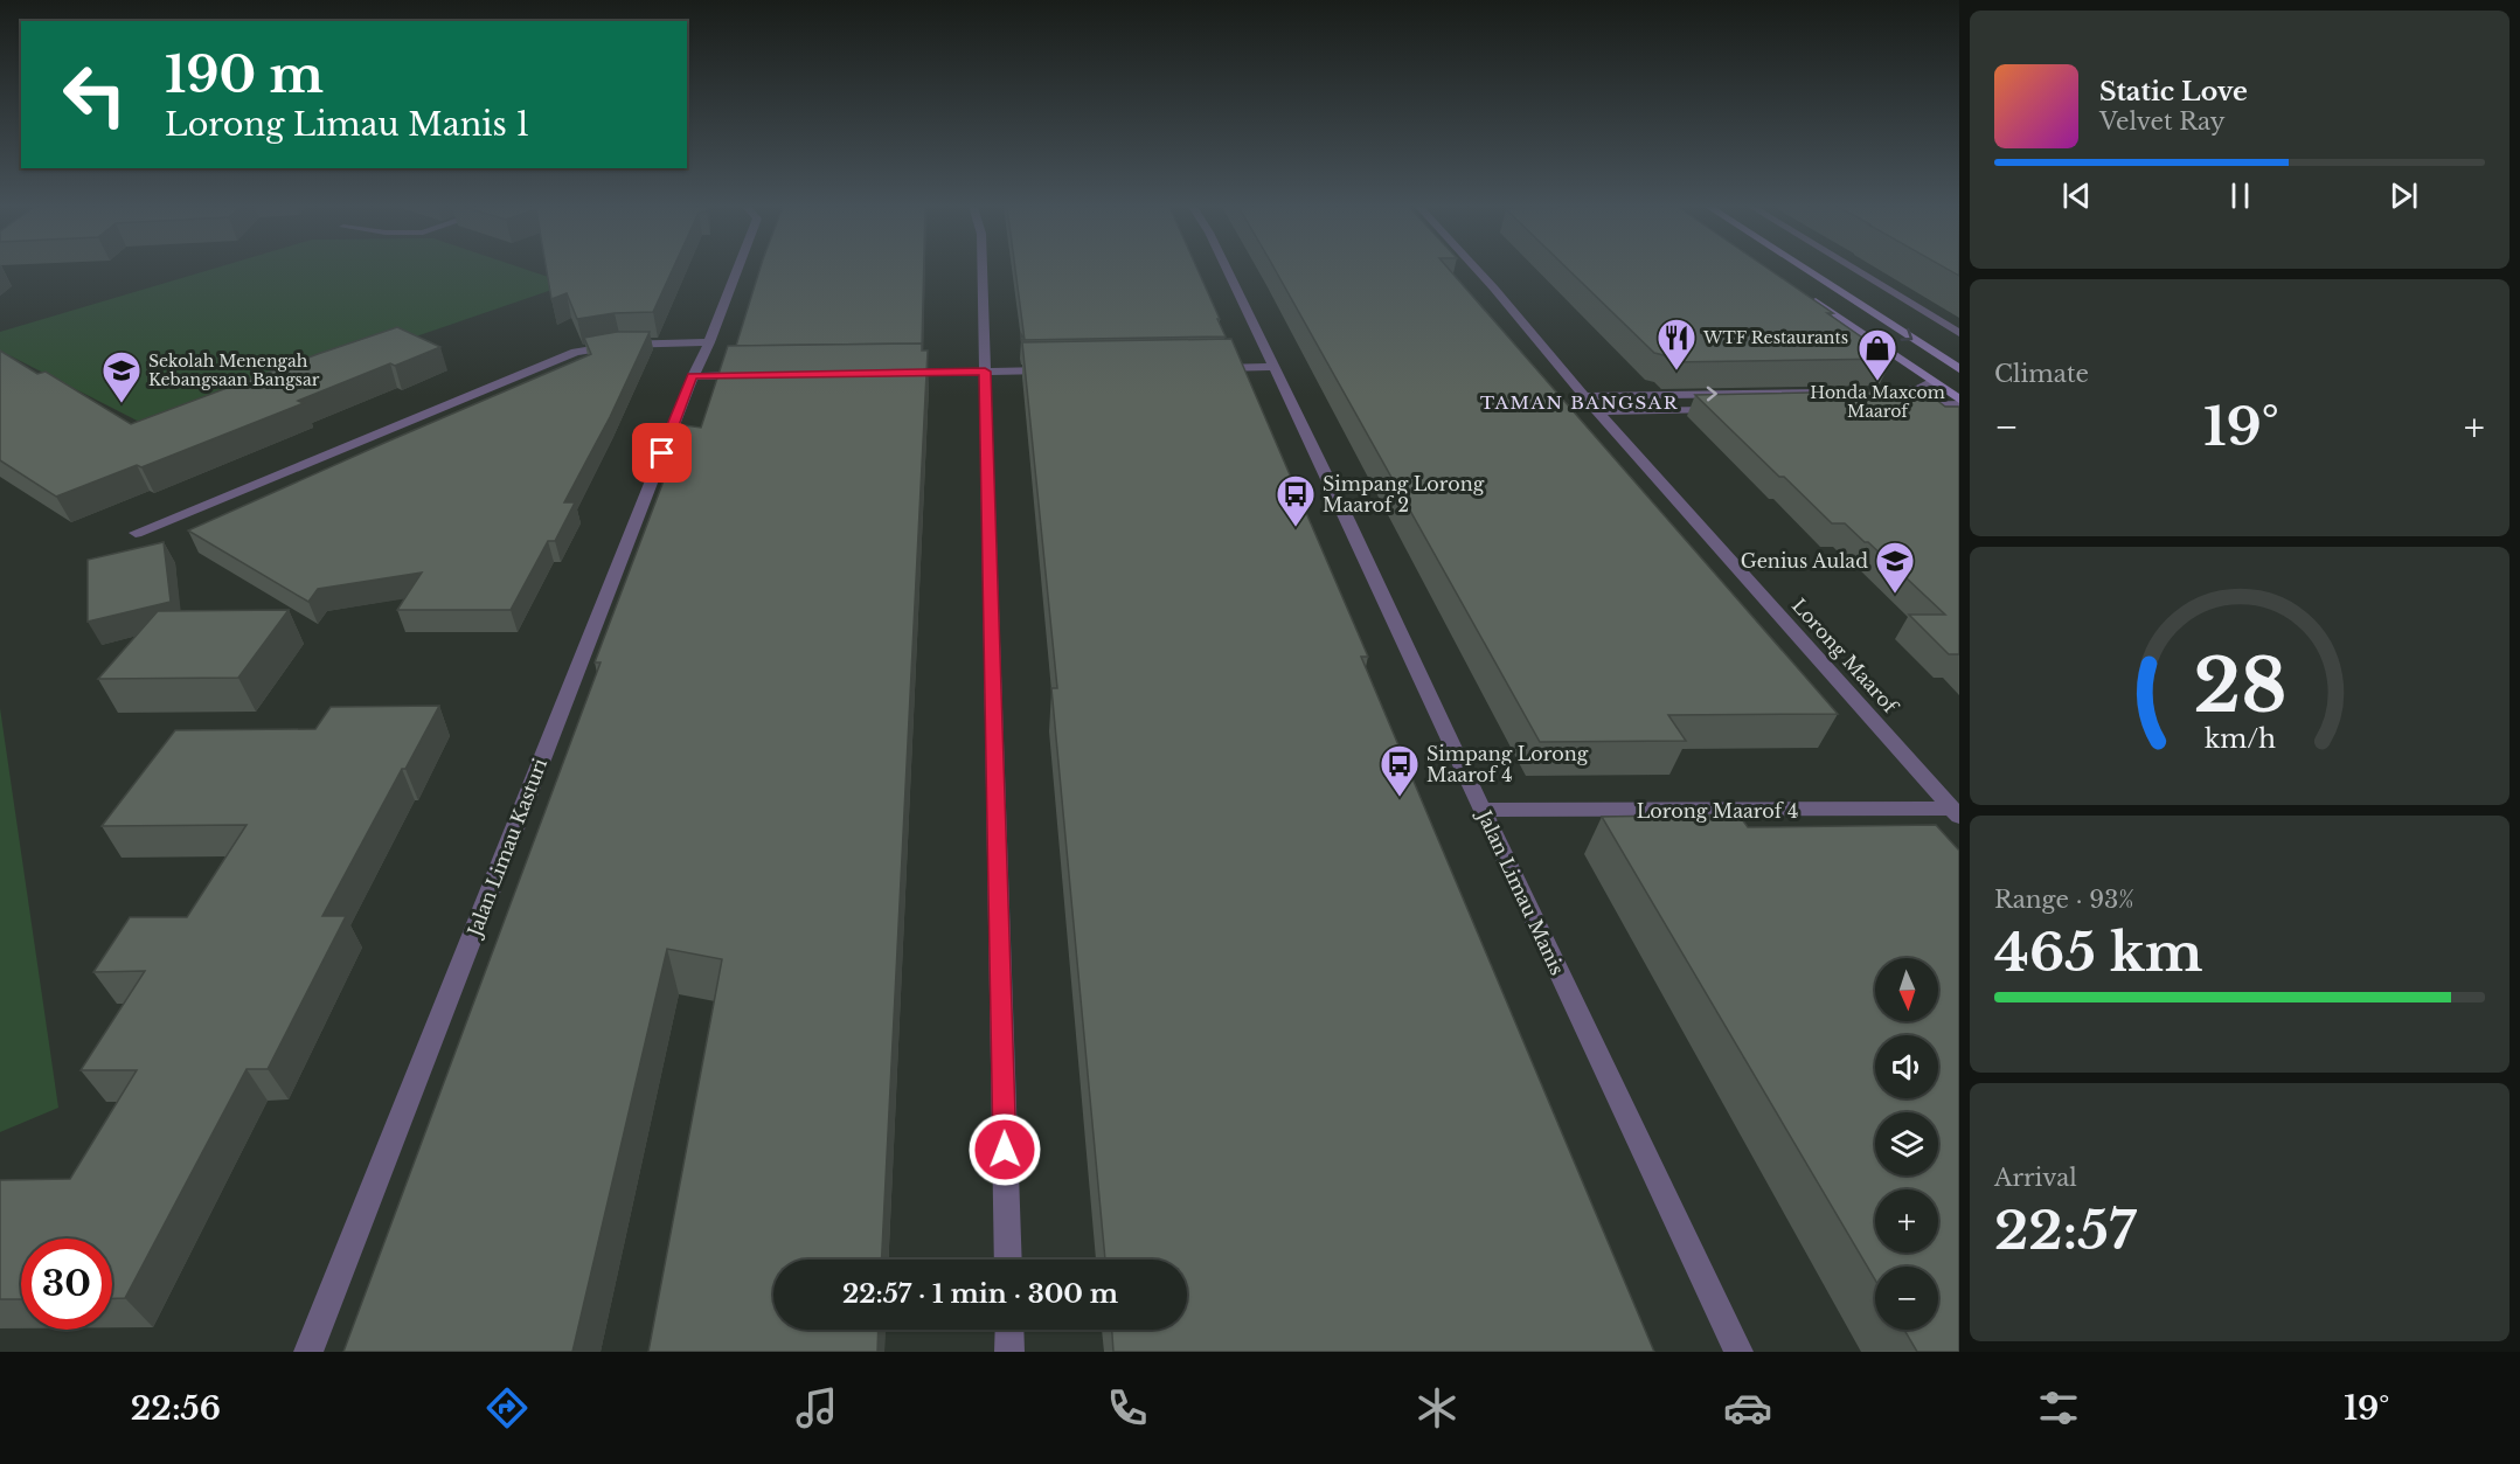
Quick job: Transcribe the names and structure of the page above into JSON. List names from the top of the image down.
{
  "streets": {
    "street": [
      "Lorong Maarof",
      "Lorong Maarof 4",
      "Jalan Limau Kasturi",
      "Jalan Limau Manis"
    ]
  },
  "crossings": [
    ["Lorong Maarof", "Lorong Maarof 4"],
    ["Lorong Maarof 4", "Jalan Limau Manis"]
  ],
  "districts": ["TAMAN BANGSAR"],
  "places": {
    "restaurant": ["WTF Restaurants"],
    "shop": ["Honda Maxcom Maarof"],
    "school or university": ["Sekolah Menengah Kebangsaan Bangsar", "Genius Aulad"],
    "bus stop": ["Simpang Lorong Maarof 2", "Simpang Lorong Maarof 4"]
  },
  "north": "bottom",
  "page": {
    "turn": ["190 m", "Lorong Limau Manis 1"],
    "song": ["Static Love", "Velvet Ray"],
    "tile": [
      "Climate",
      ["Range · 93%", "465 km"],
      ["Arrival", "22:57"]
    ],
    "heat": ["−", "19°", "+"],
    "map_buttons": ["+", "−"],
    "limit": "30",
    "trip": "22:57 · 1 min · 300 m",
    "tabs": ["22:56", "19°"],
    "gauge": ["28", "km/h"]
  }
}
